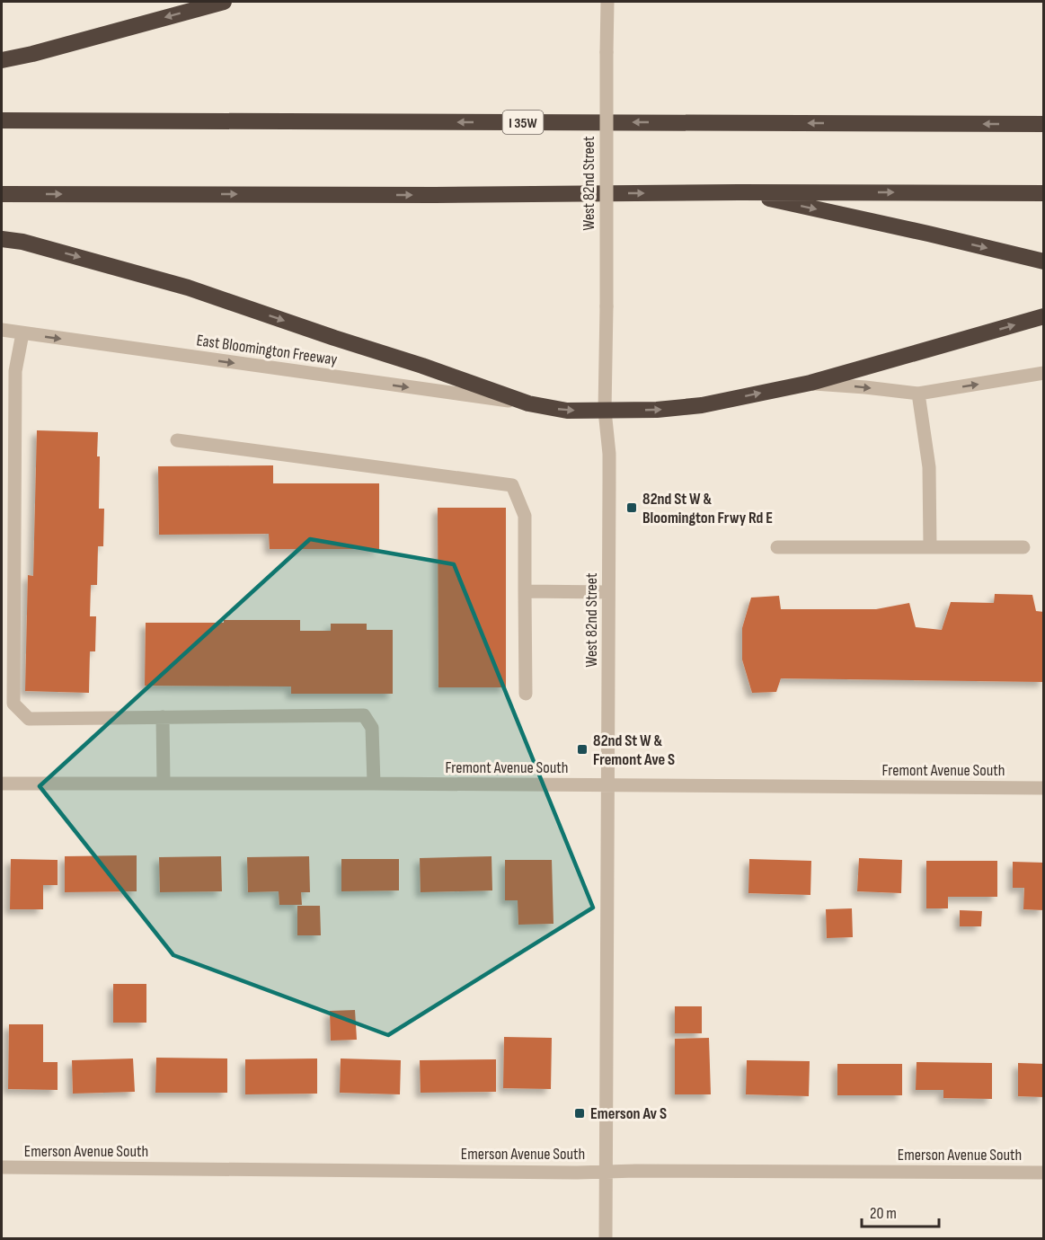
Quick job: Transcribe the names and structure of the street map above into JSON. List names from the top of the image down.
{
  "streets": {
    "highway": ["I 35W"],
    "street": [
      "West 82nd Street",
      "East Bloomington Freeway",
      "Fremont Avenue South",
      "Emerson Avenue South"
    ]
  },
  "crossings": [
    ["West 82nd Street", "Fremont Avenue South"],
    ["West 82nd Street", "Emerson Avenue South"]
  ],
  "one_way": ["East Bloomington Freeway"],
  "places": {
    "transit": ["82nd St W & Bloomington Frwy Rd E", "82nd St W & Fremont Ave S", "Emerson Av S"]
  },
  "scale_bar": "20 m"
}
